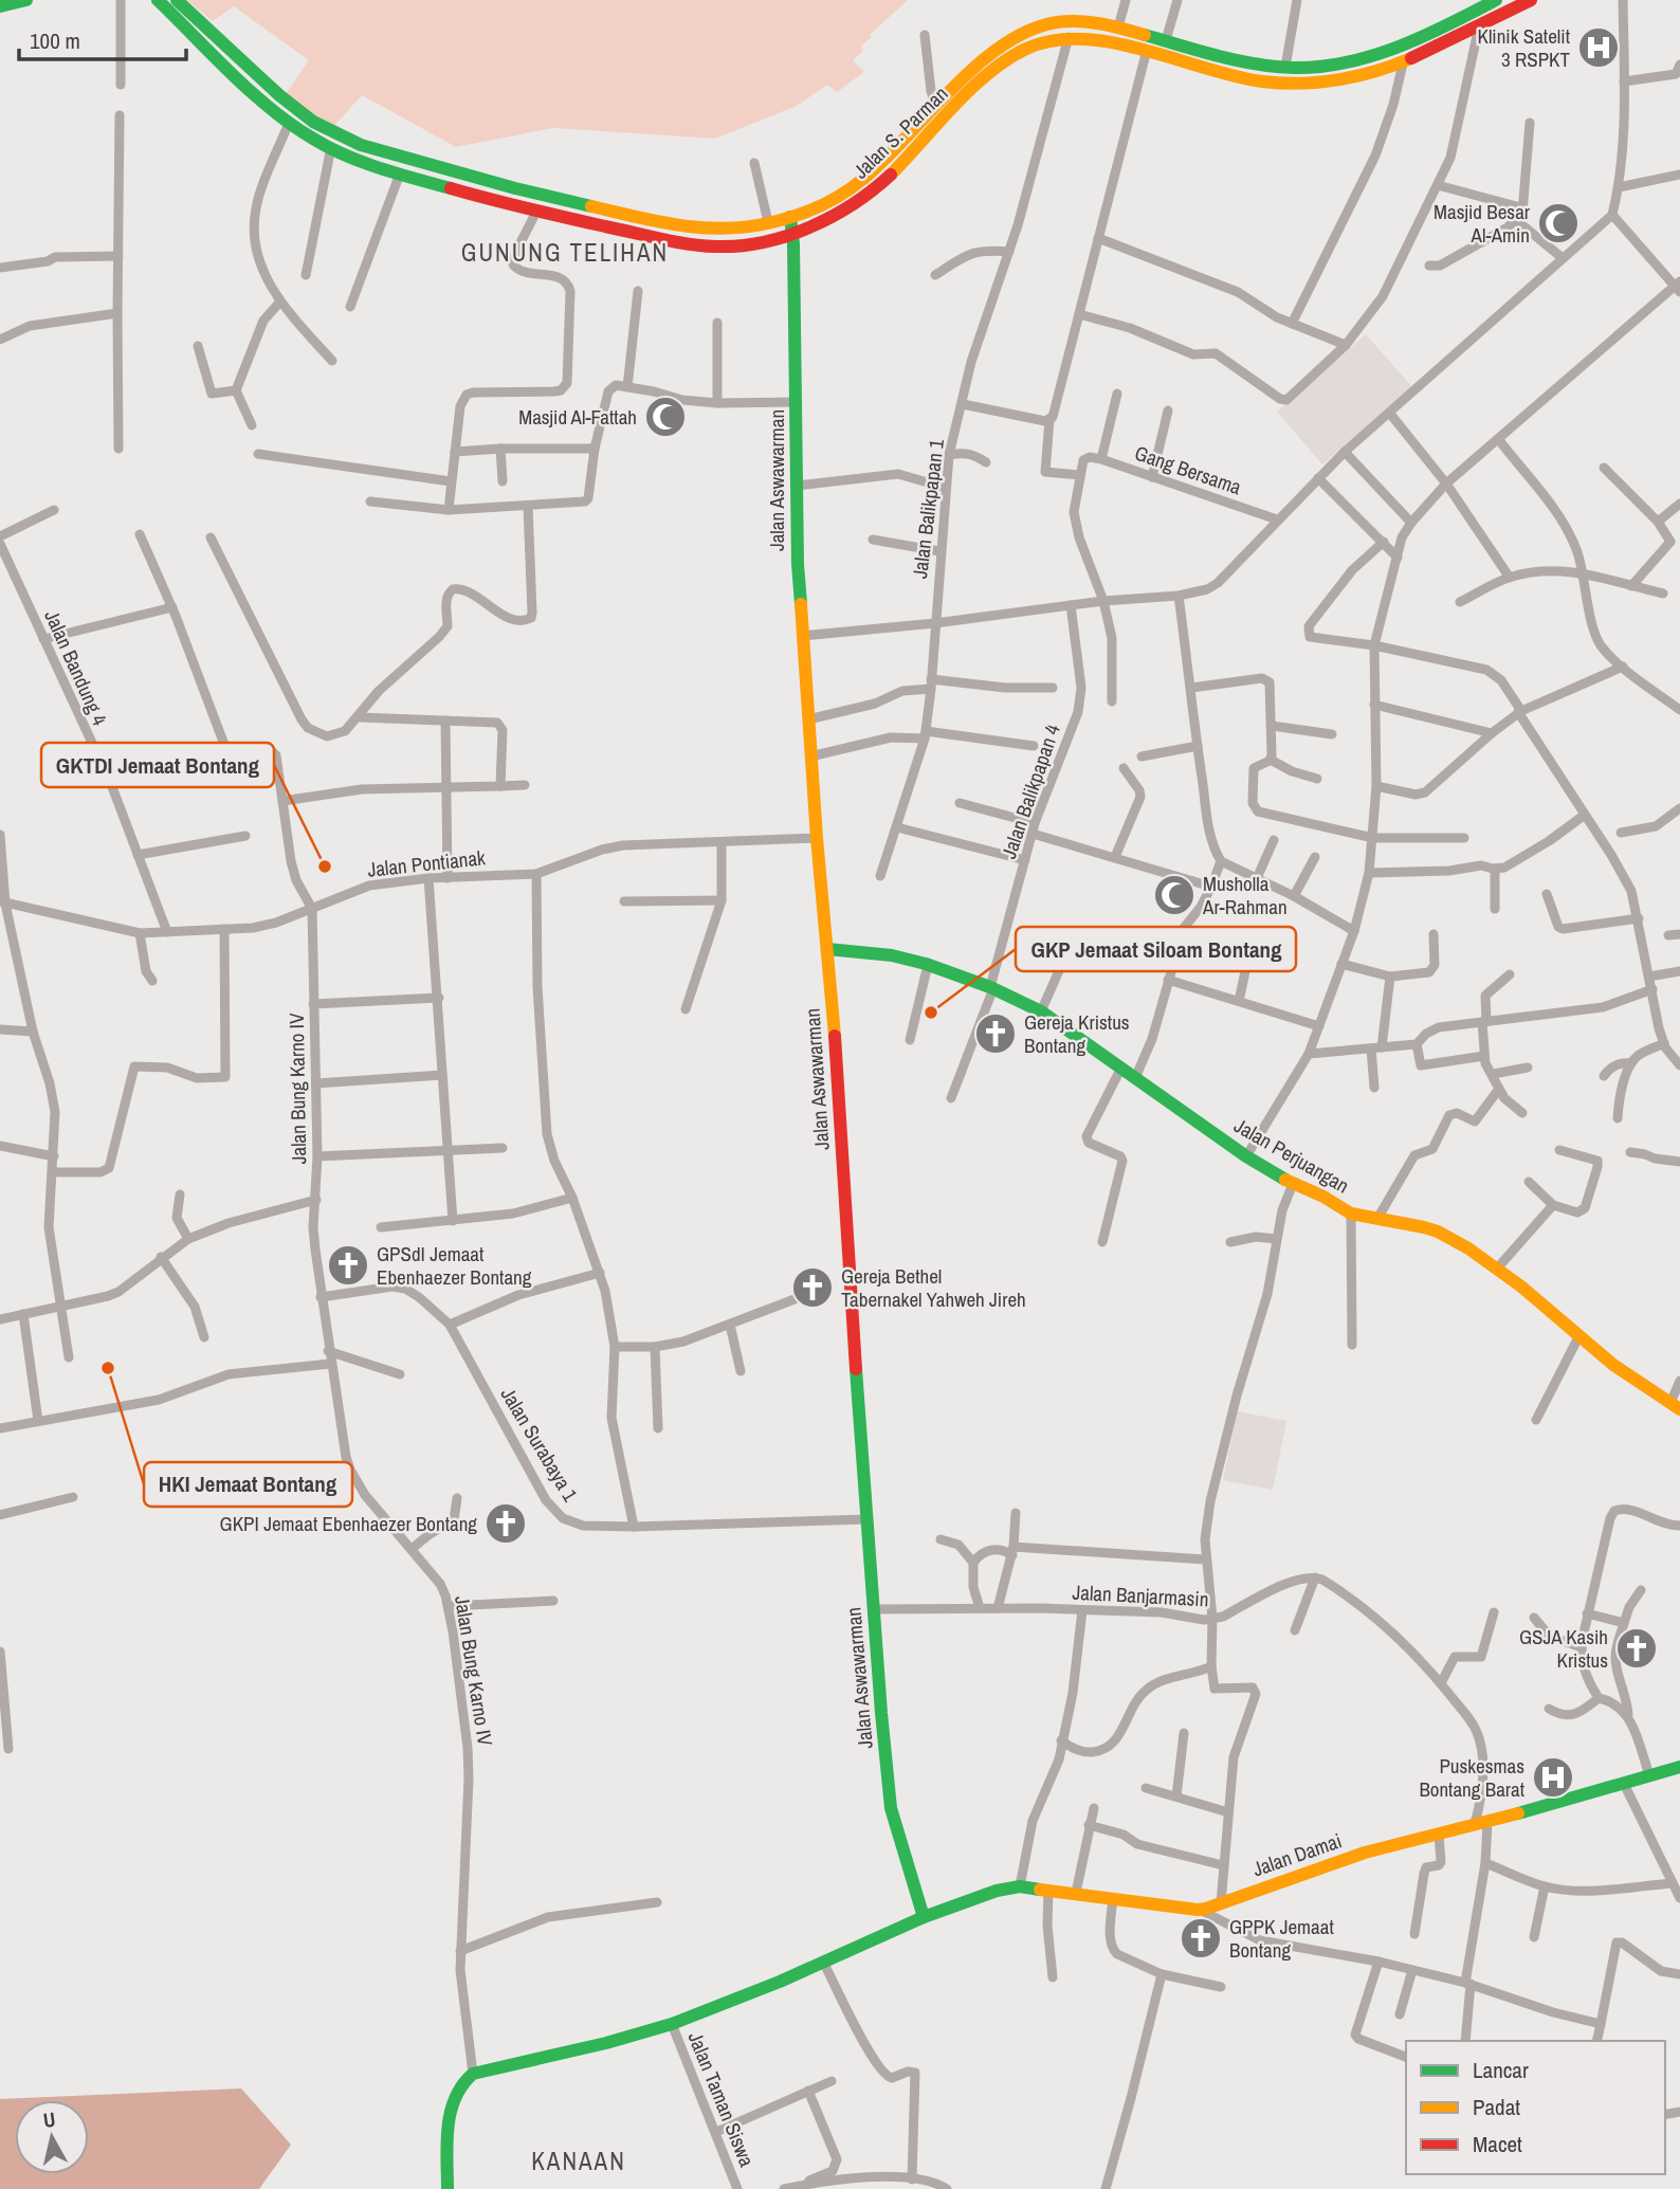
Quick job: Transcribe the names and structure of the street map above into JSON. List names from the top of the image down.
{
  "streets": {
    "street": [
      "Jalan S. Parman",
      "Gang Bersama",
      "Jalan Aswawarman",
      "Jalan Balikpapan 1",
      "Jalan Bandung 4",
      "Jalan Balikpapan 4",
      "Jalan Pontianak",
      "Jalan Bung Karno IV",
      "Jalan Perjuangan",
      "Jalan Surabaya 1",
      "Jalan Banjarmasin",
      "Jalan Damai",
      "Jalan Taman Siswa"
    ]
  },
  "crossings": [
    ["Jalan S. Parman", "Jalan Aswawarman"],
    ["Jalan S. Parman", "Jalan Balikpapan 1"],
    ["Jalan Aswawarman", "Jalan Pontianak"],
    ["Jalan Aswawarman", "Jalan Perjuangan"],
    ["Jalan Aswawarman", "Jalan Surabaya 1"],
    ["Jalan Aswawarman", "Jalan Banjarmasin"],
    ["Jalan Aswawarman", "Jalan Damai"],
    ["Jalan Bandung 4", "Jalan Pontianak"],
    ["Jalan Balikpapan 4", "Jalan Perjuangan"],
    ["Jalan Pontianak", "Jalan Bung Karno IV"],
    ["Jalan Bung Karno IV", "Jalan Surabaya 1"],
    ["Jalan Bung Karno IV", "Jalan Damai"],
    ["Jalan Damai", "Jalan Taman Siswa"]
  ],
  "districts": ["GUNUNG TELIHAN", "KANAAN"],
  "places": {
    "hospital": ["Klinik Satelit 3 RSPKT", "Puskesmas Bontang Barat"],
    "mosque": ["Masjid Besar Al-Amin", "Masjid Al-Fattah", "Musholla Ar-Rahman"],
    "other": ["GKTDI Jemaat Bontang", "GKP Jemaat Siloam Bontang", "HKI Jemaat Bontang"],
    "church": [
      "Gereja Kristus Bontang",
      "GPSdI Jemaat Ebenhaezer Bontang",
      "Gereja Bethel Tabernakel Yahweh Jireh",
      "GKPI Jemaat Ebenhaezer Bontang",
      "GSJA Kasih Kristus",
      "GPPK Jemaat Bontang"
    ]
  },
  "legend": ["Lancar", "Padat", "Macet"],
  "scale_bar": "100 m",
  "north": "top"
}
